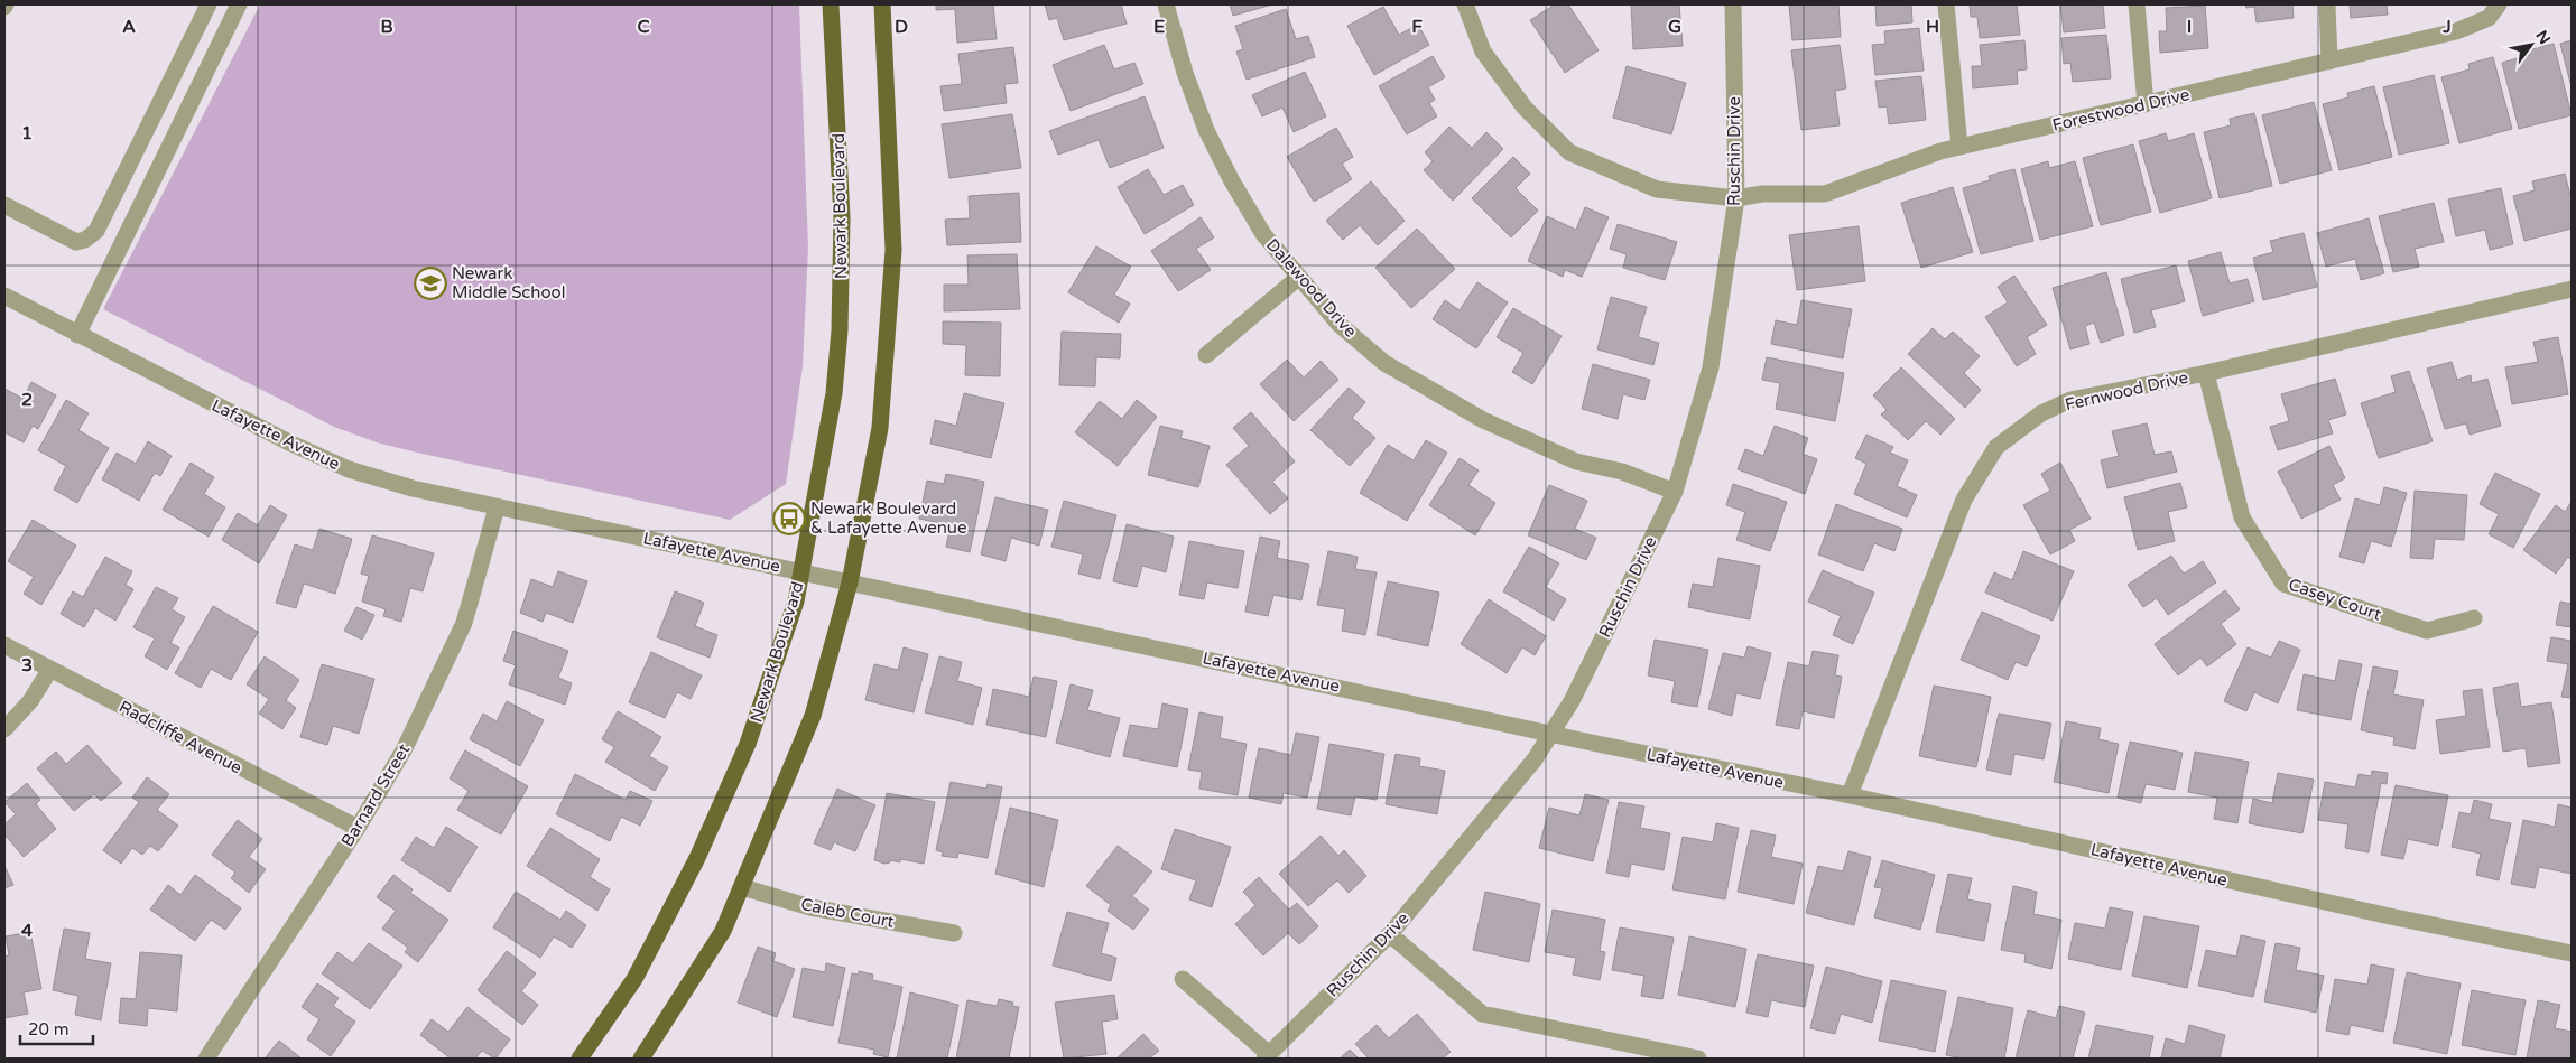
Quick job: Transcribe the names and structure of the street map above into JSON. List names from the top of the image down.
{
  "streets": {
    "main road": ["Newark Boulevard"],
    "street": [
      "Forestwood Drive",
      "Ruschin Drive",
      "Dalewood Drive",
      "Fernwood Drive",
      "Lafayette Avenue",
      "Casey Court",
      "Radcliffe Avenue",
      "Barnard Street",
      "Caleb Court"
    ]
  },
  "crossings": [
    ["Forestwood Drive", "Ruschin Drive"],
    ["Ruschin Drive", "Dalewood Drive"],
    ["Ruschin Drive", "Lafayette Avenue"],
    ["Newark Boulevard", "Lafayette Avenue"],
    ["Fernwood Drive", "Lafayette Avenue"],
    ["Fernwood Drive", "Casey Court"],
    ["Lafayette Avenue", "Barnard Street"],
    ["Radcliffe Avenue", "Barnard Street"]
  ],
  "places": {
    "school or university": ["Newark Middle School"],
    "bus stop": ["Newark Boulevard & Lafayette Avenue"]
  },
  "scale_bar": "20 m",
  "north": "top right",
  "grid": {
    "columns": [
      "A",
      "B",
      "C",
      "D",
      "E",
      "F",
      "G",
      "H",
      "I",
      "J"
    ],
    "rows": [
      "1",
      "2",
      "3",
      "4"
    ]
  }
}
